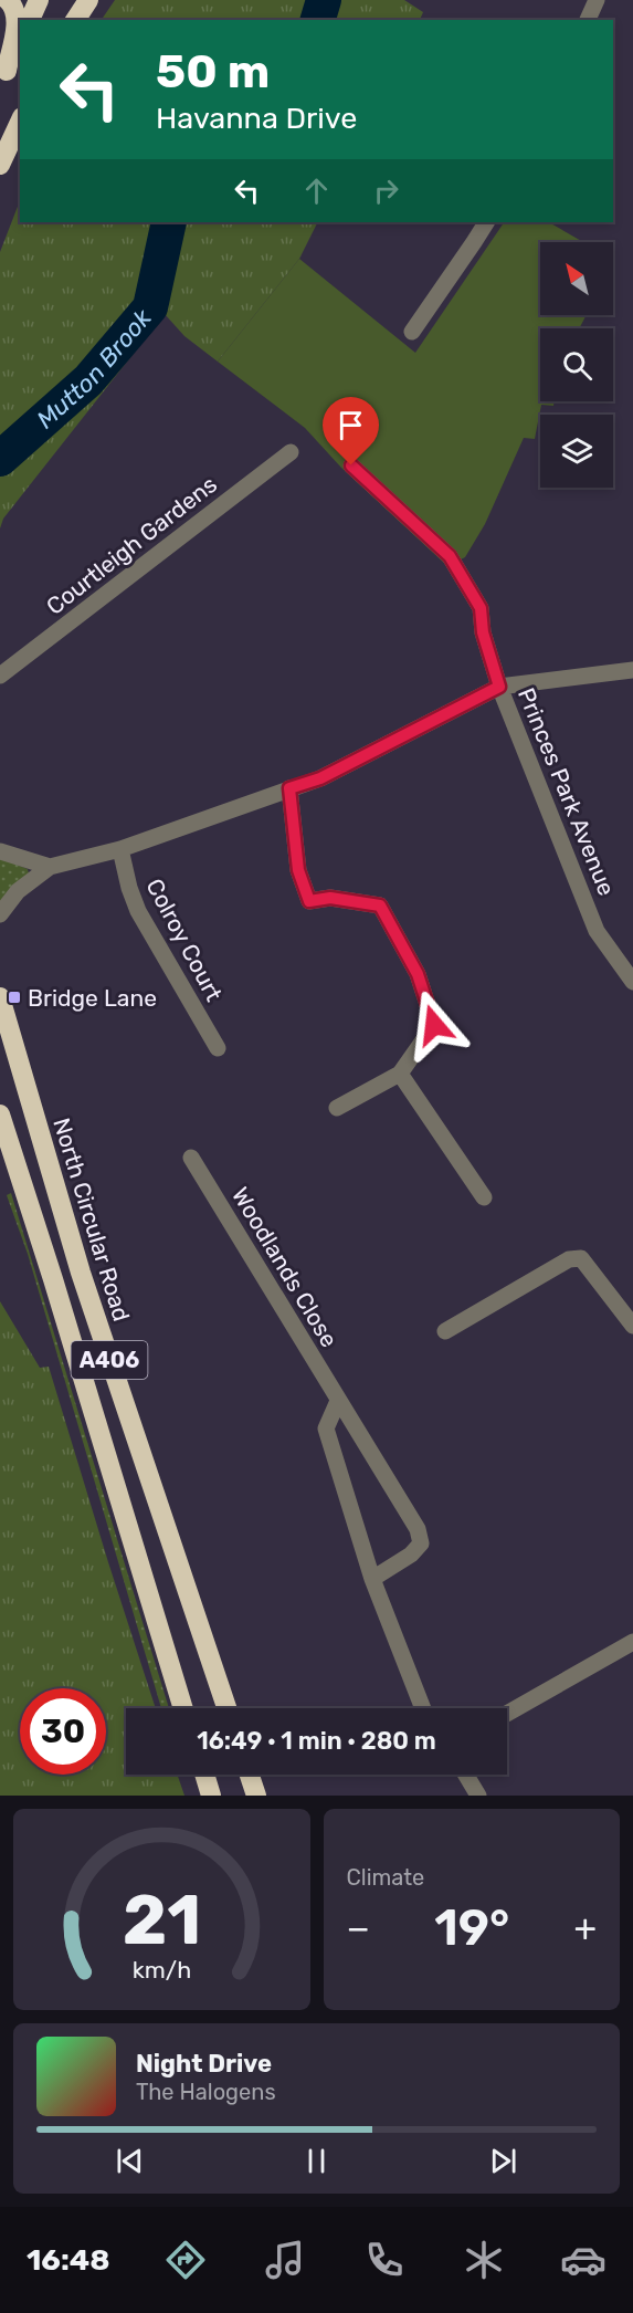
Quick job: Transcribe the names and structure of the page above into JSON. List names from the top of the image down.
{
  "streets": {
    "highway": ["North Circular Road", "A406"],
    "street": [
      "Courtleigh Gardens",
      "Princes Park Avenue",
      "Colroy Court",
      "Woodlands Close"
    ]
  },
  "water": ["Mutton Brook"],
  "places": {
    "transit": ["Bridge Lane"]
  },
  "north": "top left",
  "page": {
    "turn": ["50 m", "Havanna Drive"],
    "limit": "30",
    "trip": "16:49 · 1 min · 280 m",
    "tile": "Climate",
    "heat": ["−", "19°", "+"],
    "song": ["Night Drive", "The Halogens"],
    "tabs": "16:48",
    "gauge": ["21", "km/h"]
  }
}
